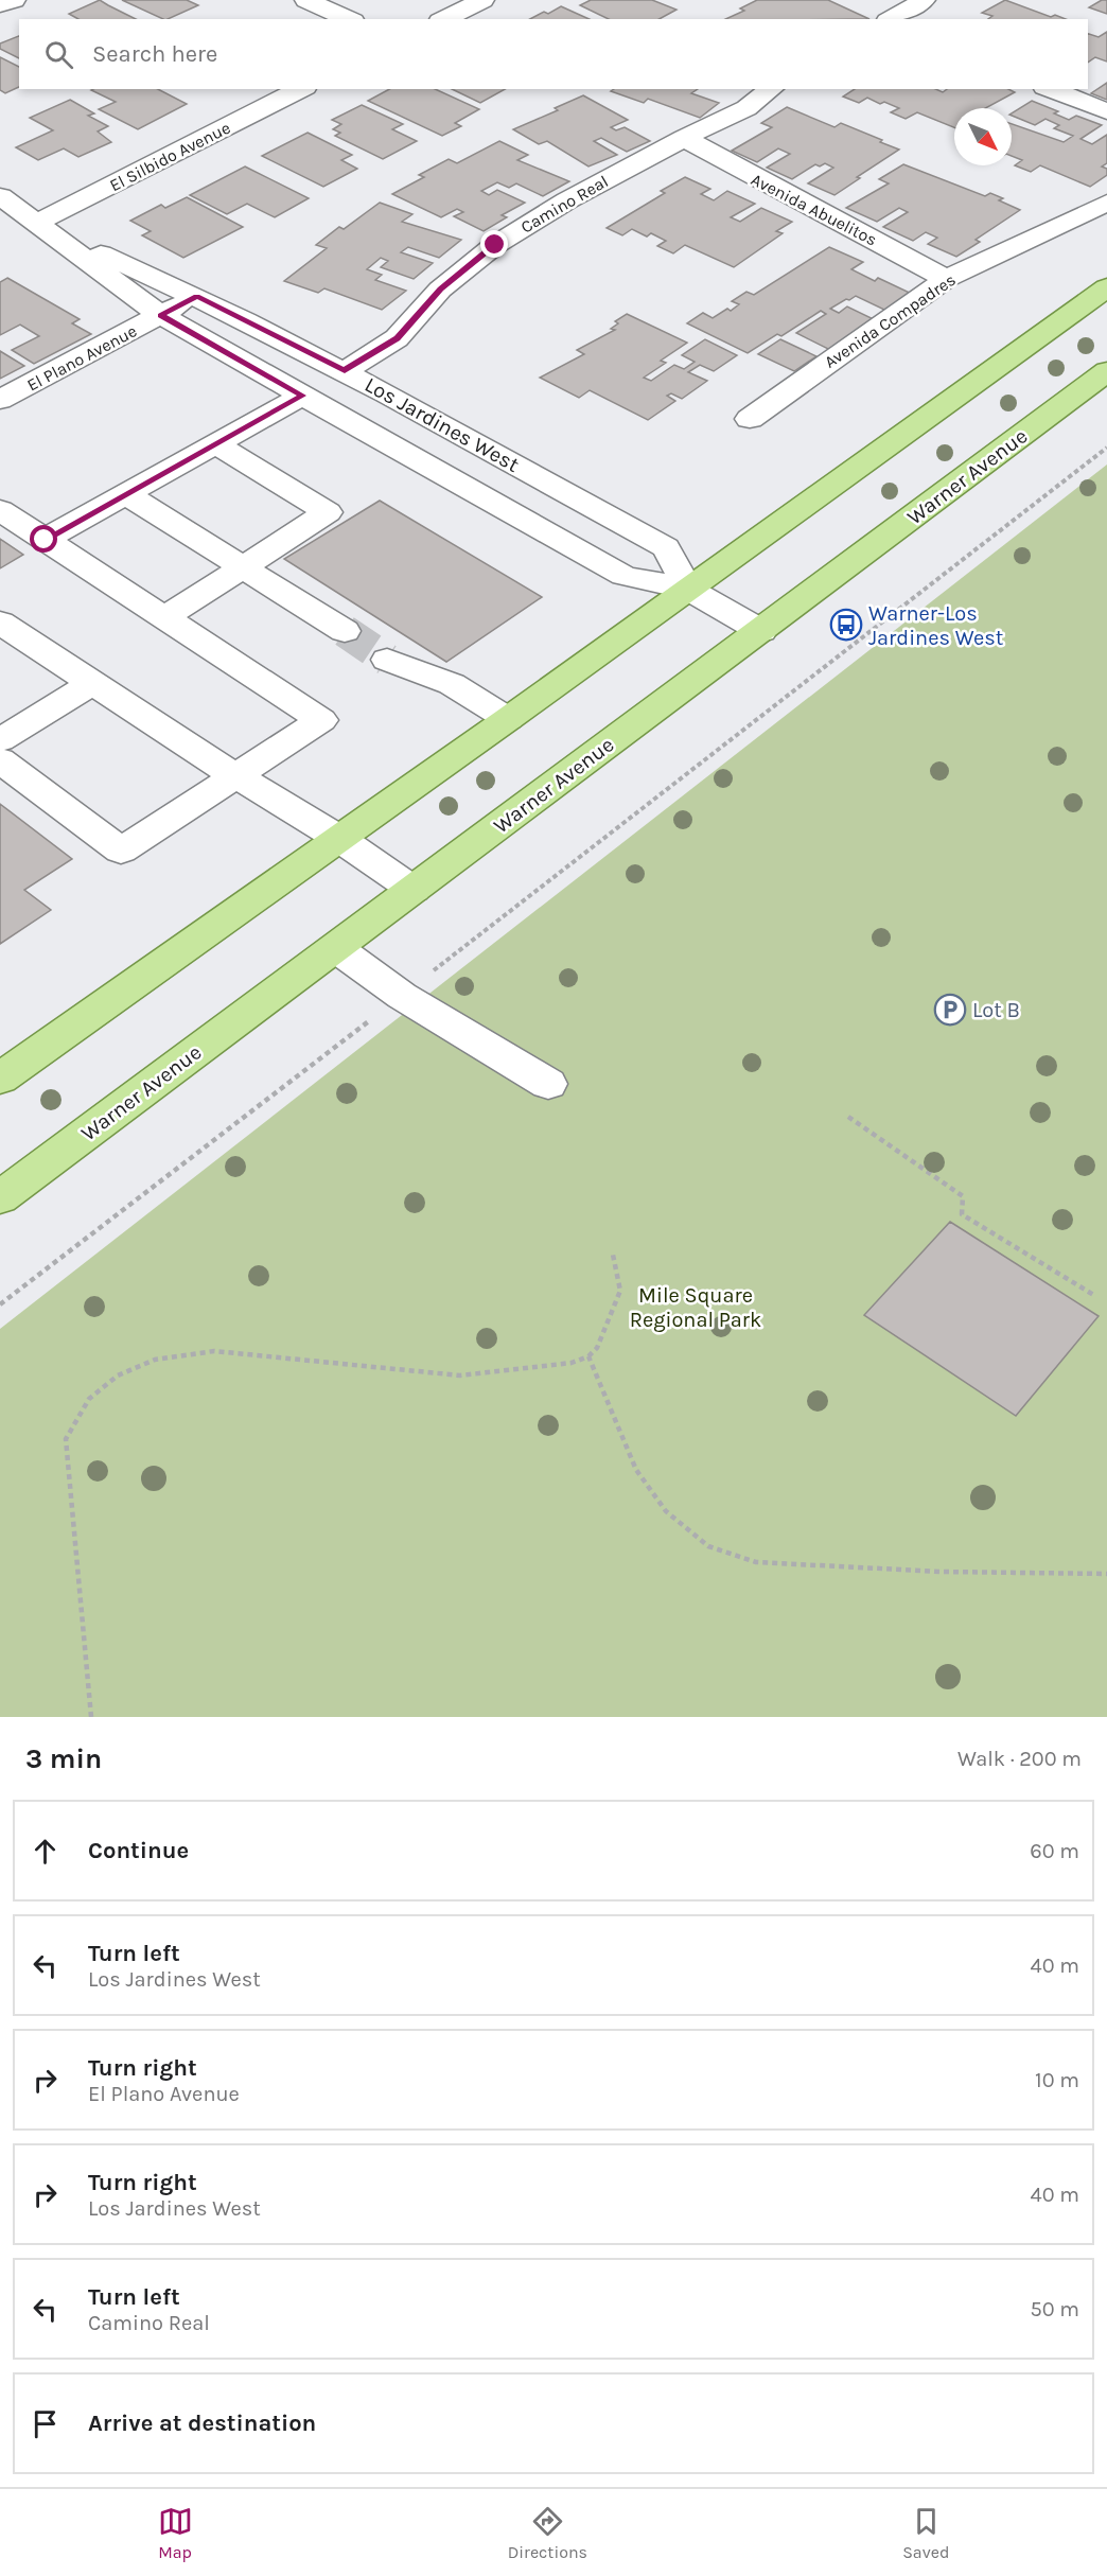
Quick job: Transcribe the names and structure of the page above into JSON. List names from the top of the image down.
{
  "streets": {
    "main road": ["Warner Avenue"],
    "street": [
      "El Silbido Avenue",
      "Camino Real",
      "Avenida Abuelitos",
      "Avenida Compadres",
      "El Plano Avenue",
      "Los Jardines West"
    ]
  },
  "crossings": [
    ["El Silbido Avenue", "Los Jardines West"],
    ["Camino Real", "Avenida Abuelitos"],
    ["Camino Real", "Los Jardines West"],
    ["Avenida Abuelitos", "Avenida Compadres"],
    ["El Plano Avenue", "Los Jardines West"],
    ["Los Jardines West", "Warner Avenue"]
  ],
  "parks": ["Mile Square Regional Park"],
  "places": {
    "bus stop": ["Warner-Los Jardines West"],
    "parking": ["Lot B"]
  },
  "north": "bottom right",
  "page": {
    "search": "Search here",
    "heading": ["3 min", "Walk · 200 m"],
    "list": [
      ["Continue", "60 m"],
      ["Turn left", "Los Jardines West", "40 m"],
      ["Turn right", "El Plano Avenue", "10 m"],
      ["Turn right", "Los Jardines West", "40 m"],
      ["Turn left", "Camino Real", "50 m"],
      "Arrive at destination"
    ],
    "nav": ["Map", "Directions", "Saved"]
  }
}
